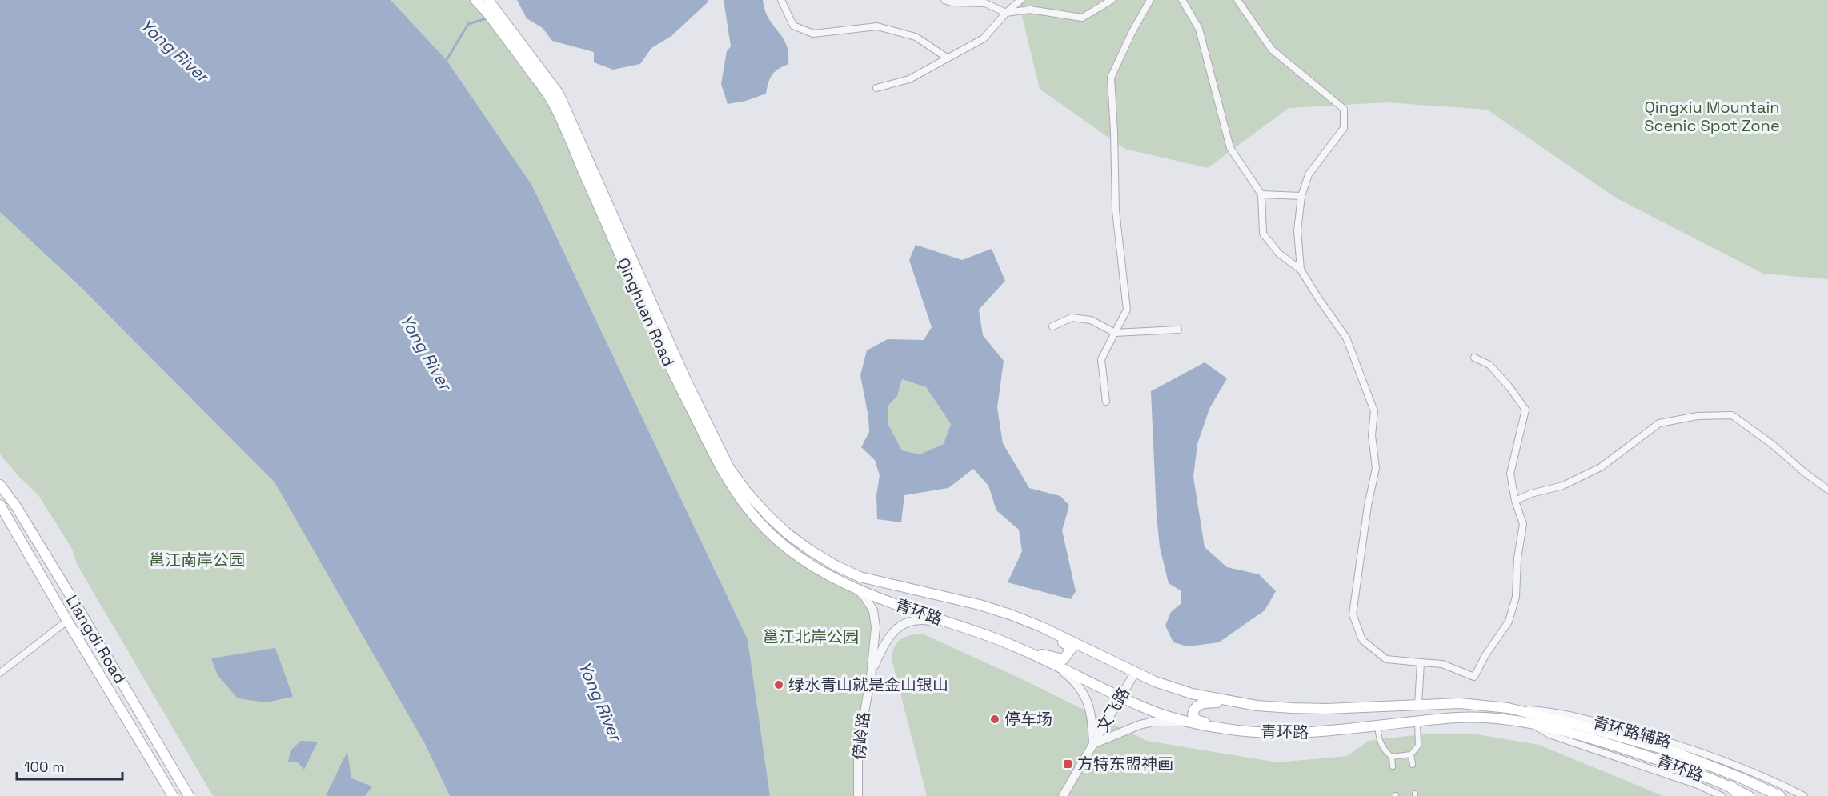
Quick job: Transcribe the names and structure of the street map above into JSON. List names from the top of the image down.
{
  "streets": {
    "main road": ["Qinghuan Road", "青环路", "Liangdi Road"],
    "street": ["文飞路", "青环路辅路", "傍岭路"]
  },
  "crossings": [
    ["Qinghuan Road", "青环路"],
    ["青环路", "文飞路"],
    ["青环路", "青环路辅路"]
  ],
  "water": ["Yong River"],
  "parks": ["Qingxiu Mountain Scenic Spot Zone", "邕江南岸公园", "邕江北岸公园"],
  "places": {
    "other": ["绿水青山就是金山银山", "停车场"],
    "transit": ["方特东盟神画"]
  },
  "scale_bar": "100 m"
}
